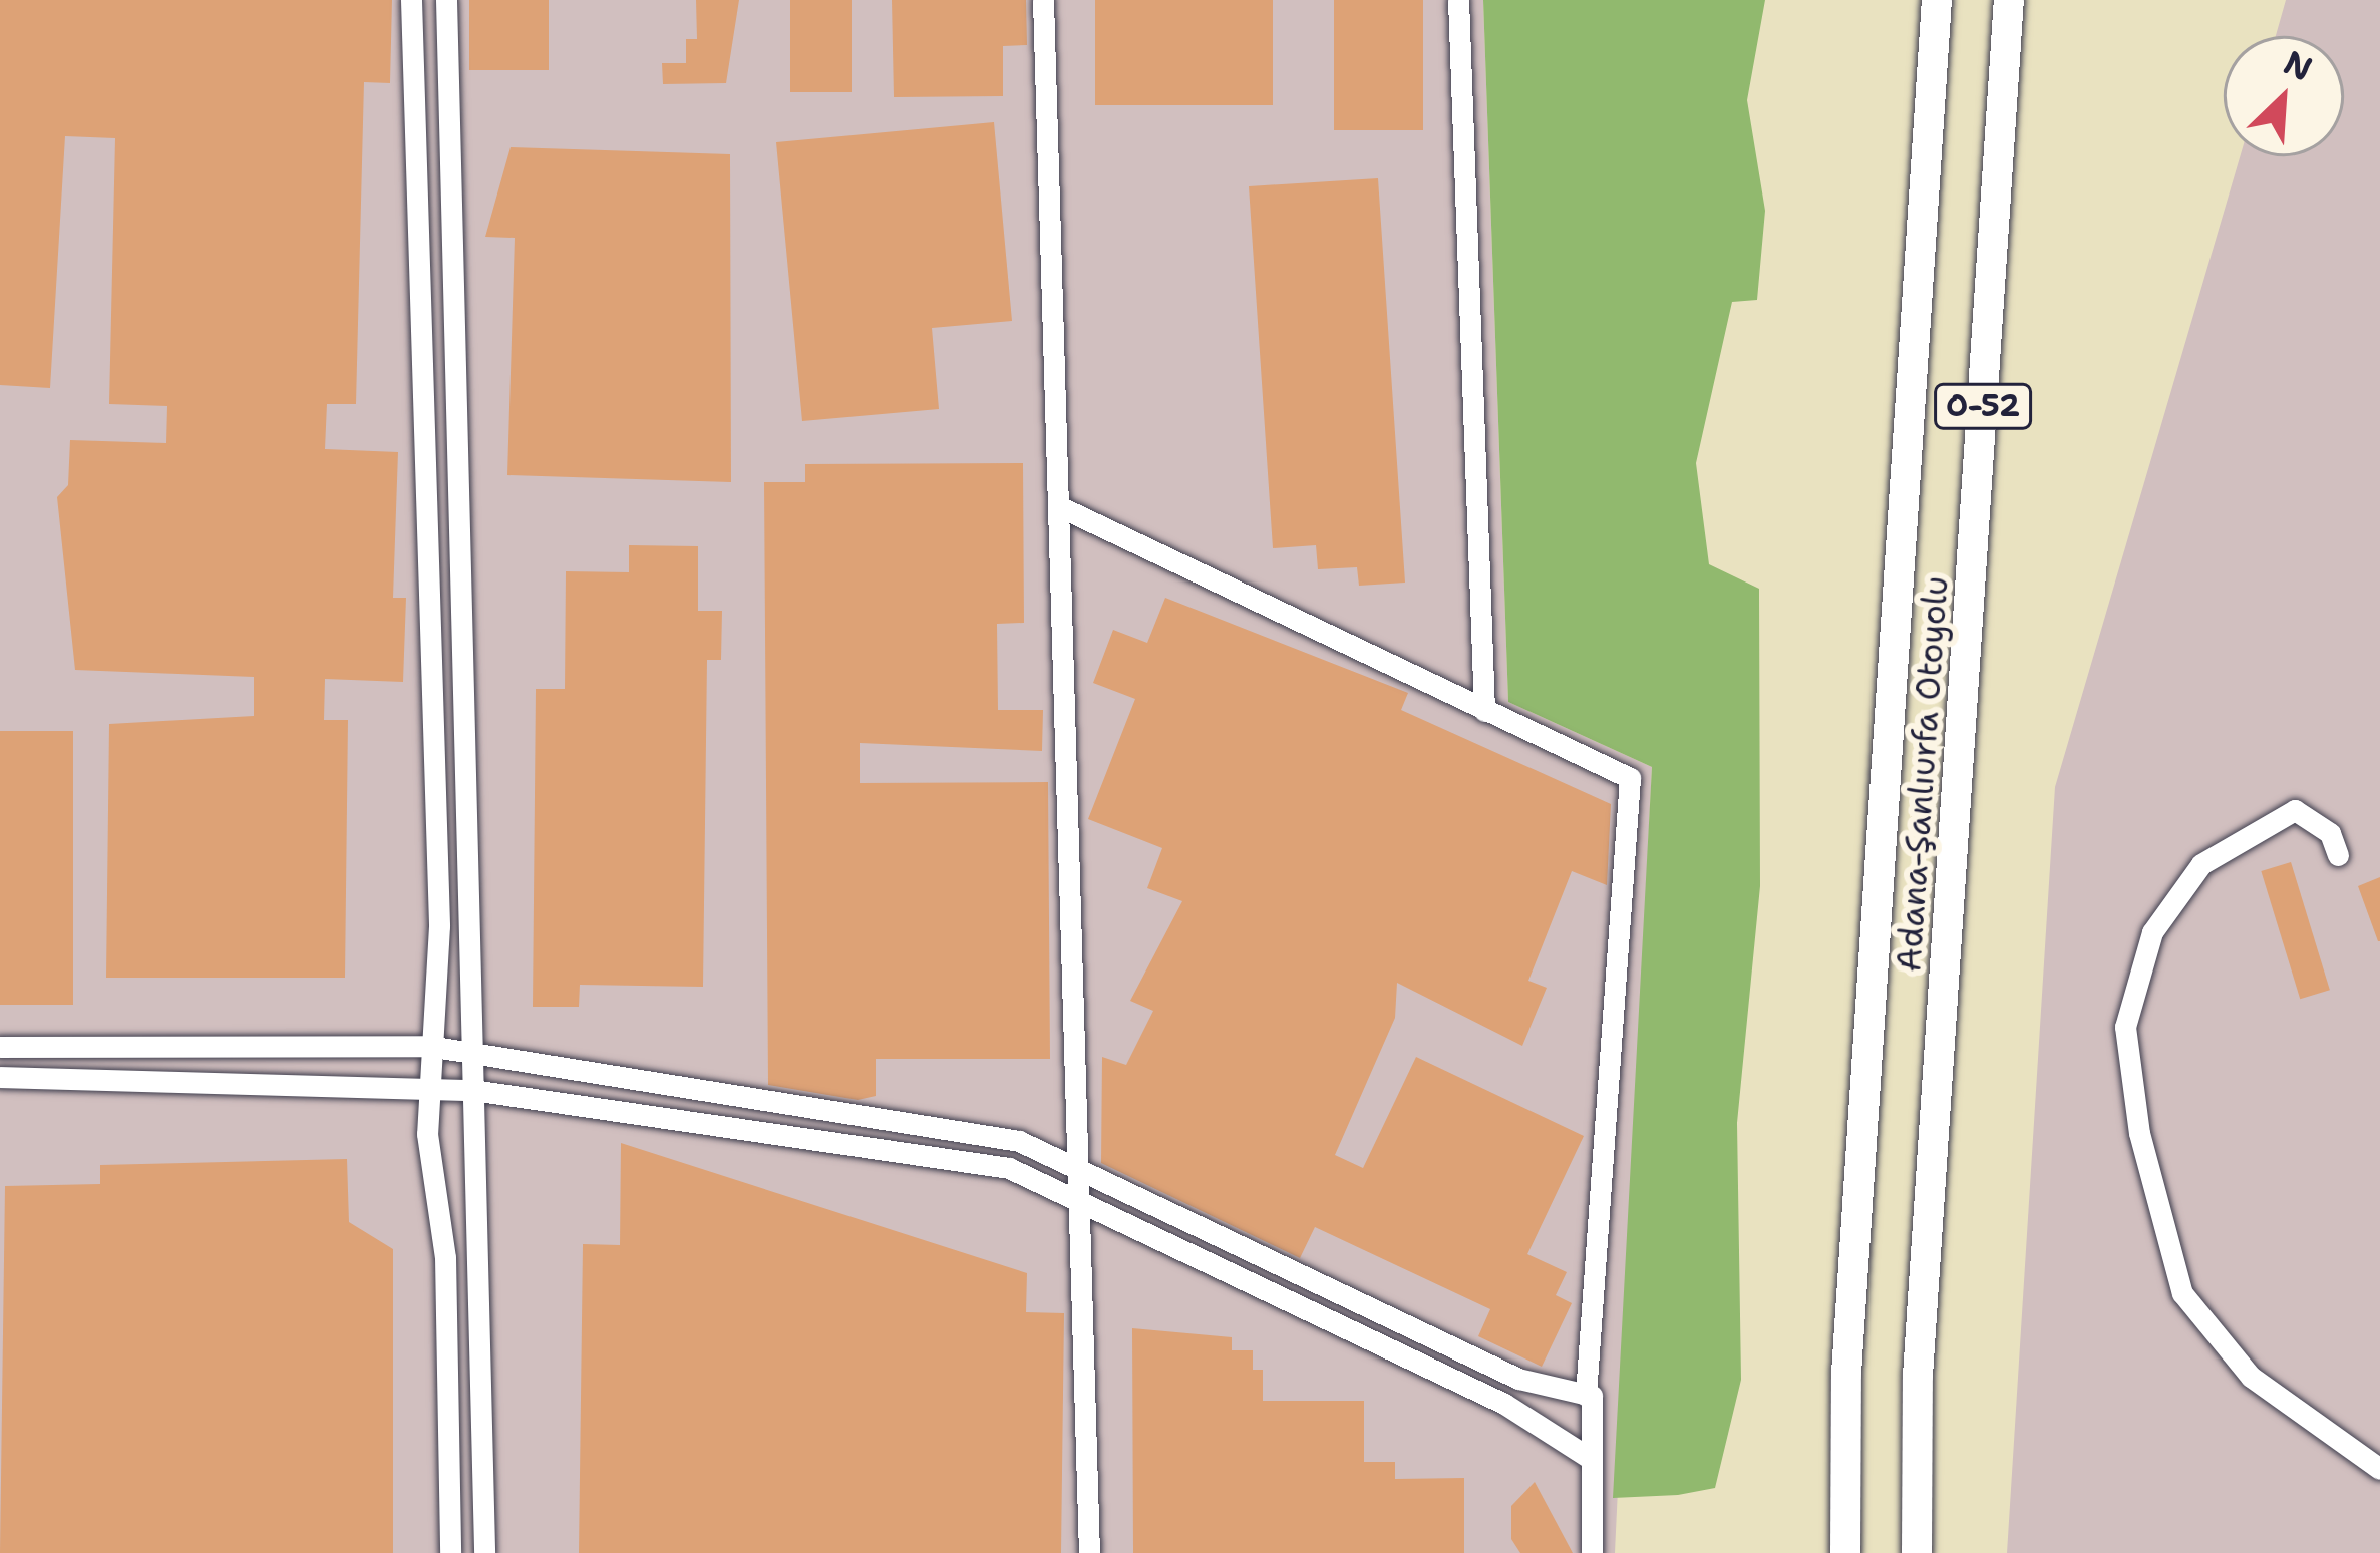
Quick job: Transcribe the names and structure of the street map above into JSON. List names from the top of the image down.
{
  "streets": {
    "highway": ["O-52", "Adana-Şanlıurfa Otoyolu"]
  },
  "north": "top right"
}
